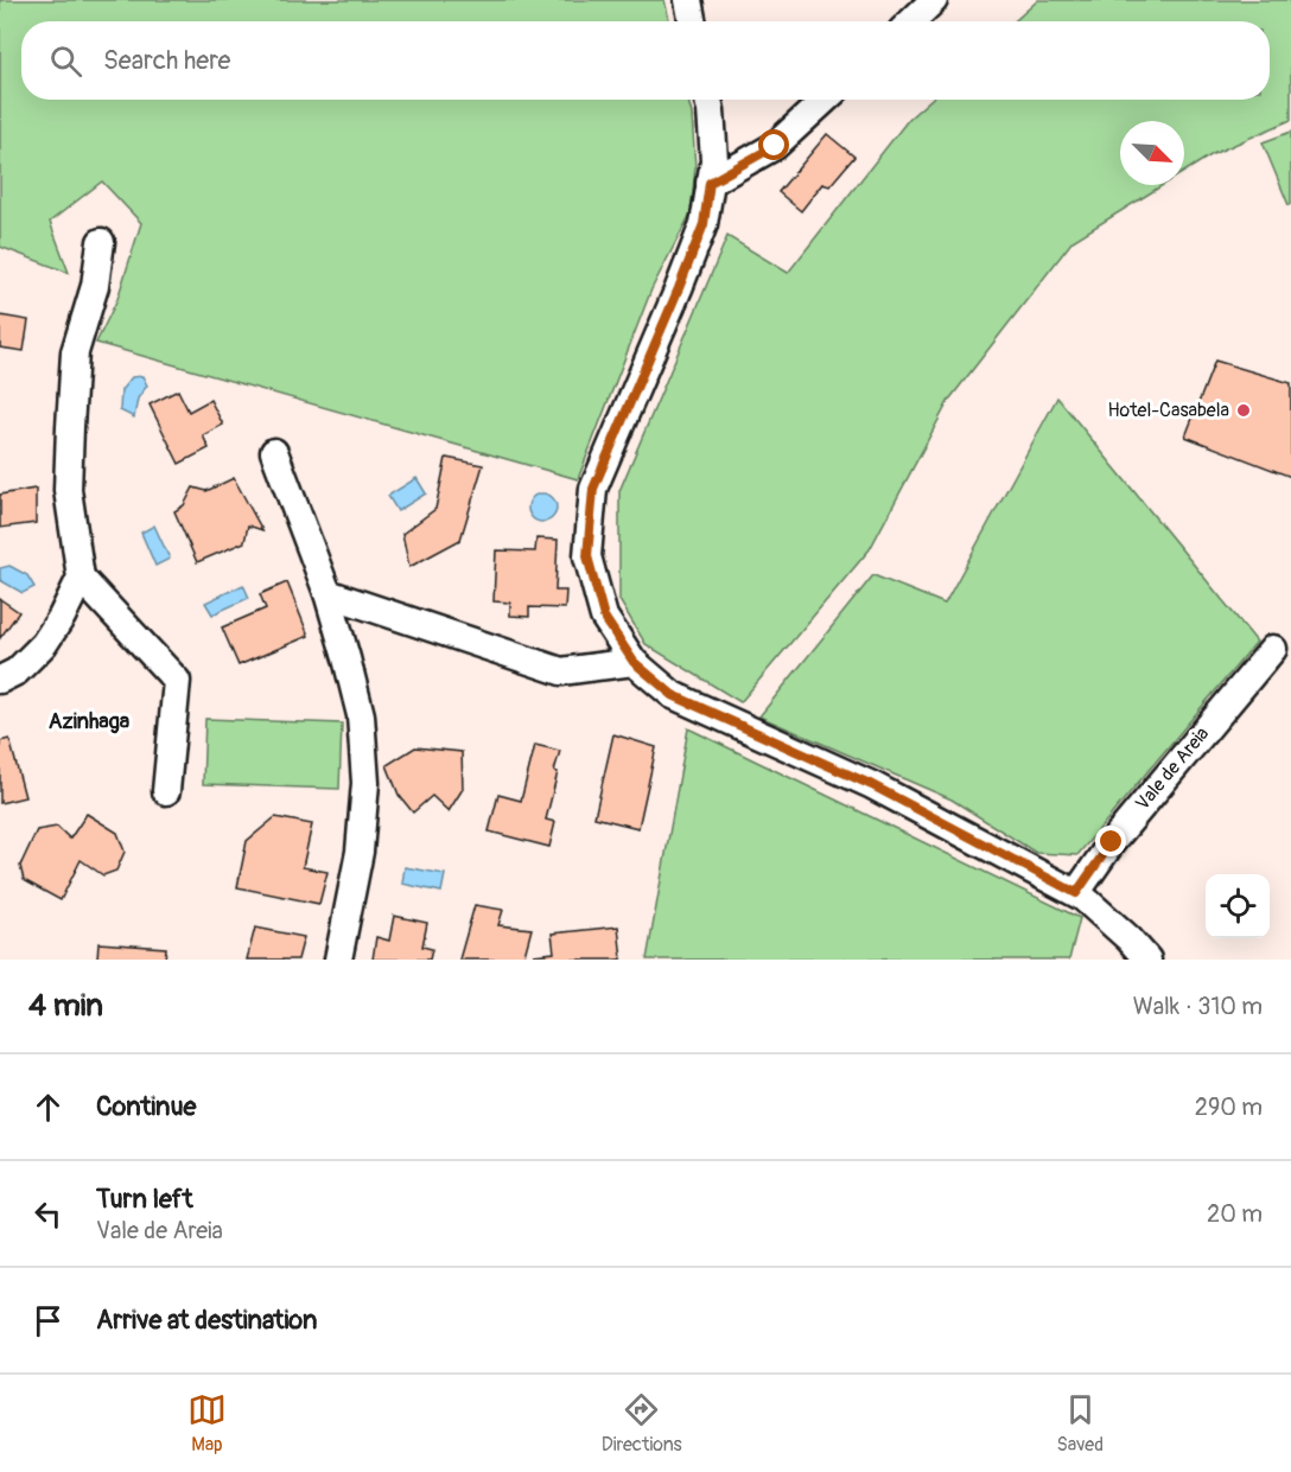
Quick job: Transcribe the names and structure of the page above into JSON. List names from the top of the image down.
{
  "streets": {
    "street": ["Vale de Areia"]
  },
  "districts": ["Azinhaga"],
  "places": ["Hotel-Casabela"],
  "north": "bottom right",
  "page": {
    "search": "Search here",
    "heading": ["4 min", "Walk · 310 m"],
    "list": [
      ["Continue", "290 m"],
      ["Turn left", "Vale de Areia", "20 m"],
      "Arrive at destination"
    ],
    "nav": ["Map", "Directions", "Saved"]
  }
}
